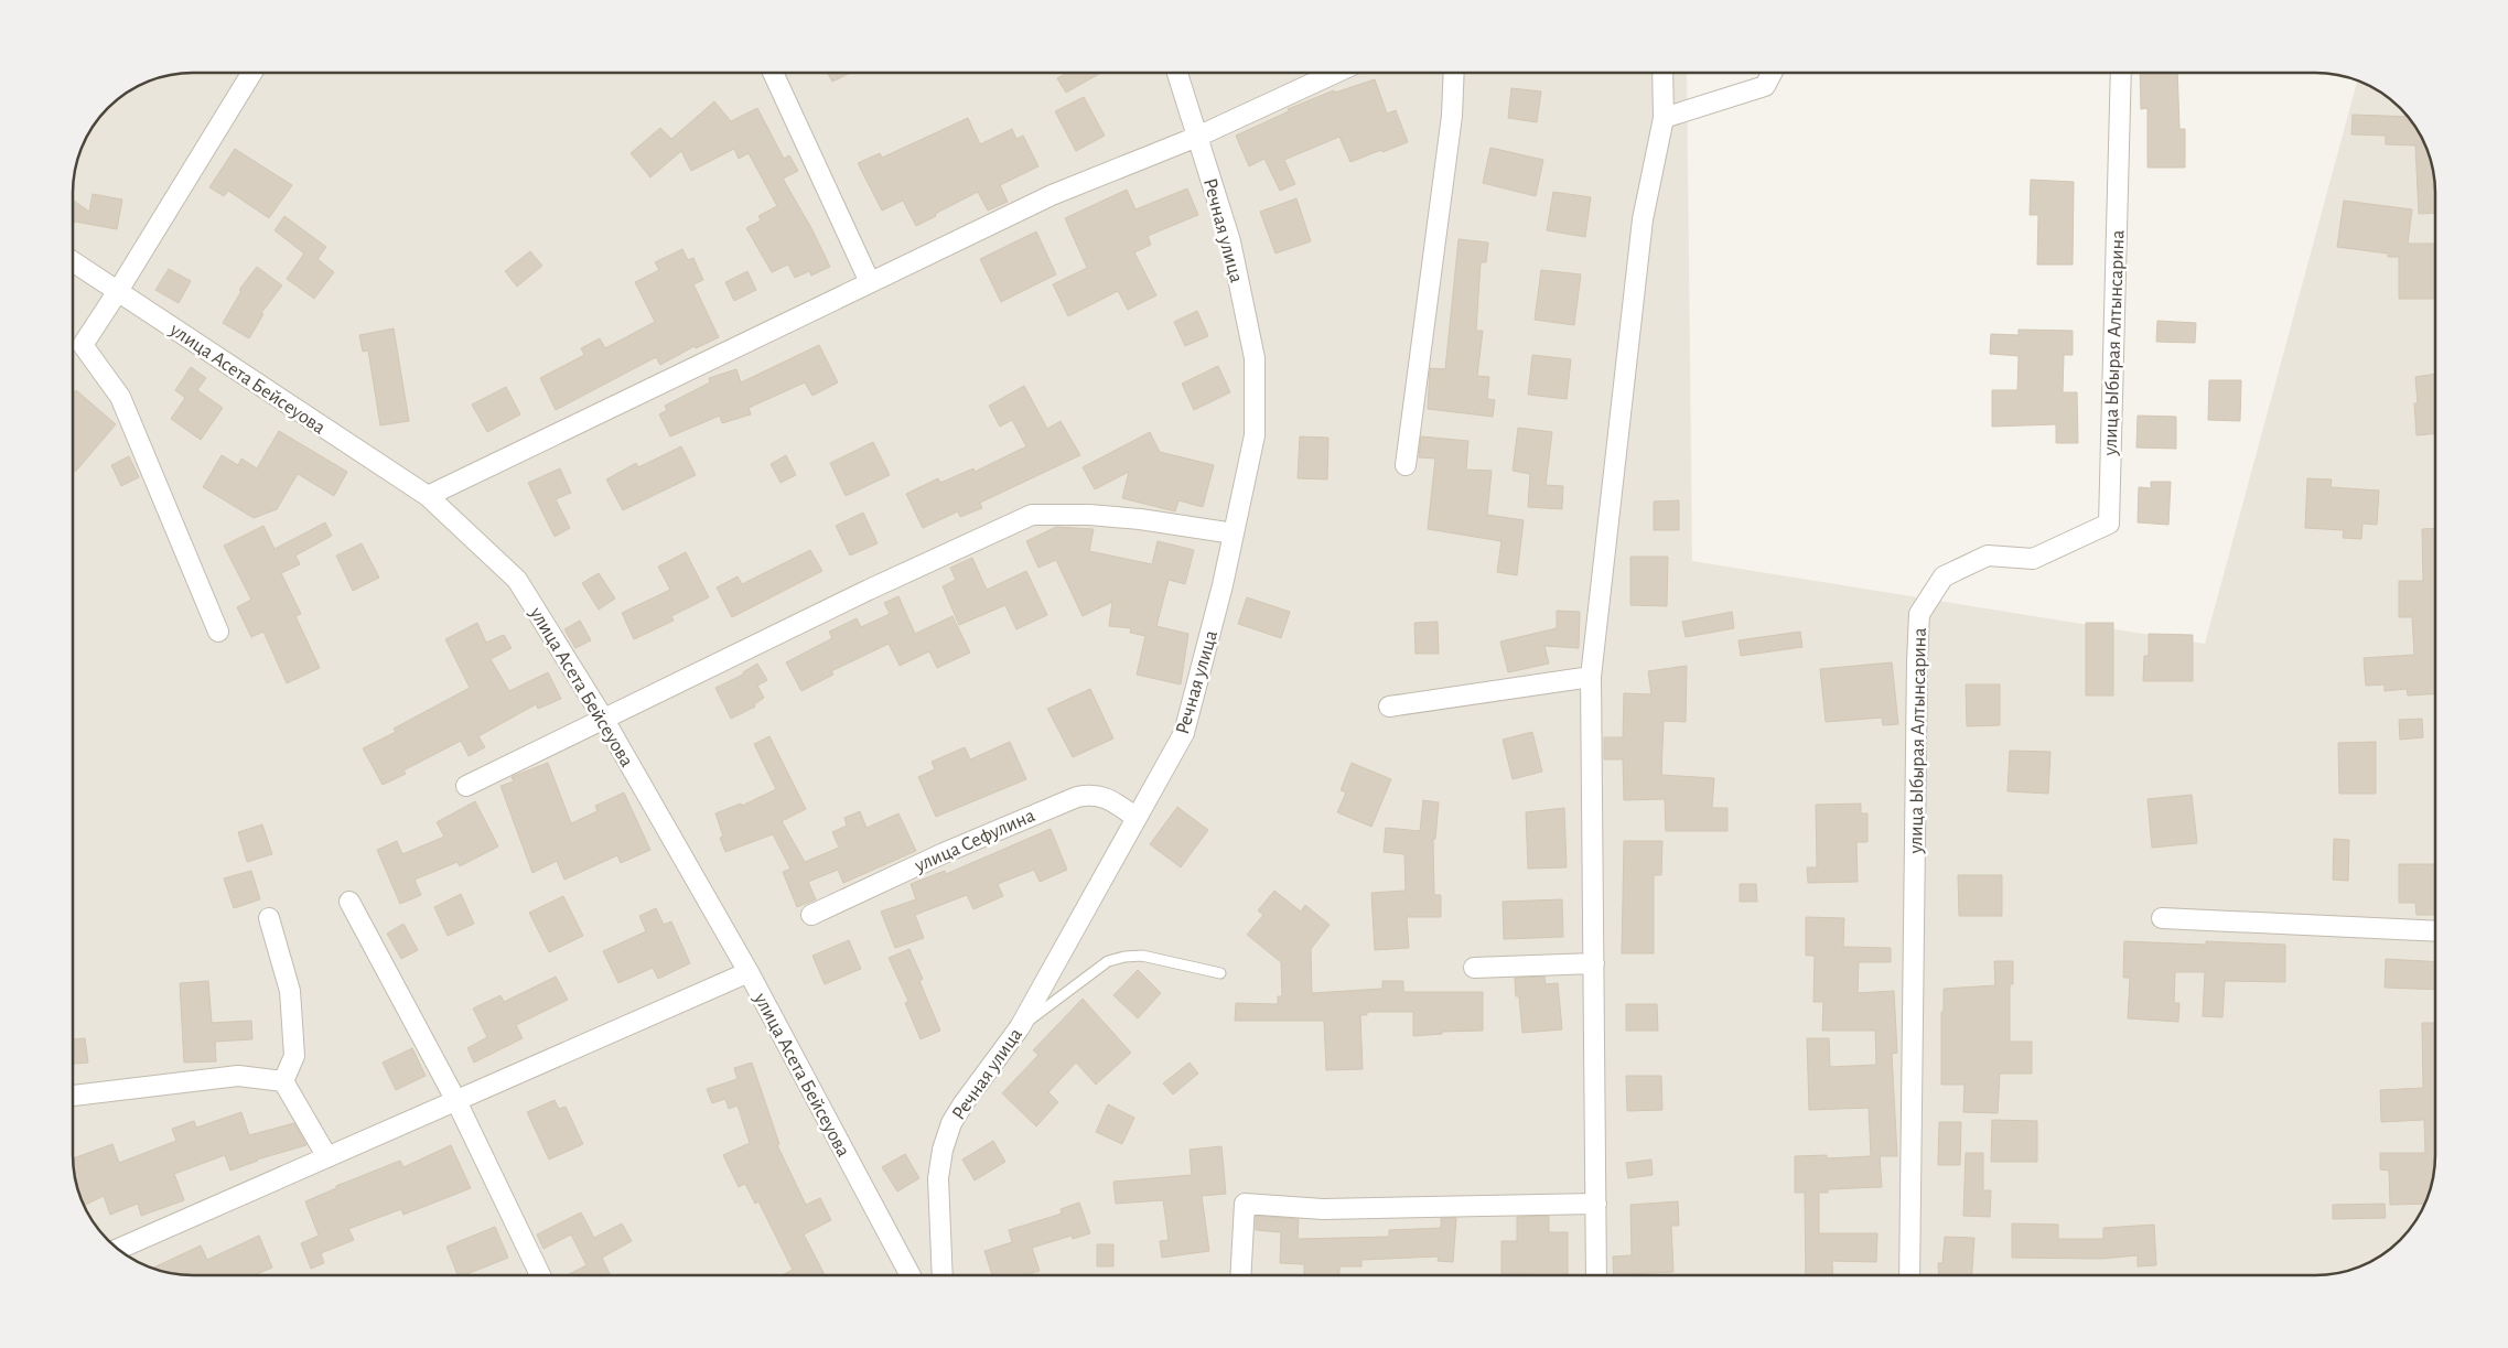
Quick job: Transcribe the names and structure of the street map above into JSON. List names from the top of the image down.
{
  "streets": {
    "street": [
      "Речная улица",
      "улица Ыбырая Алтынсарина",
      "улица Асета Бейсеуова",
      "улица Сефулина"
    ]
  },
  "crossings": [
    ["Речная улица", "улица Сефулина"]
  ]
}
